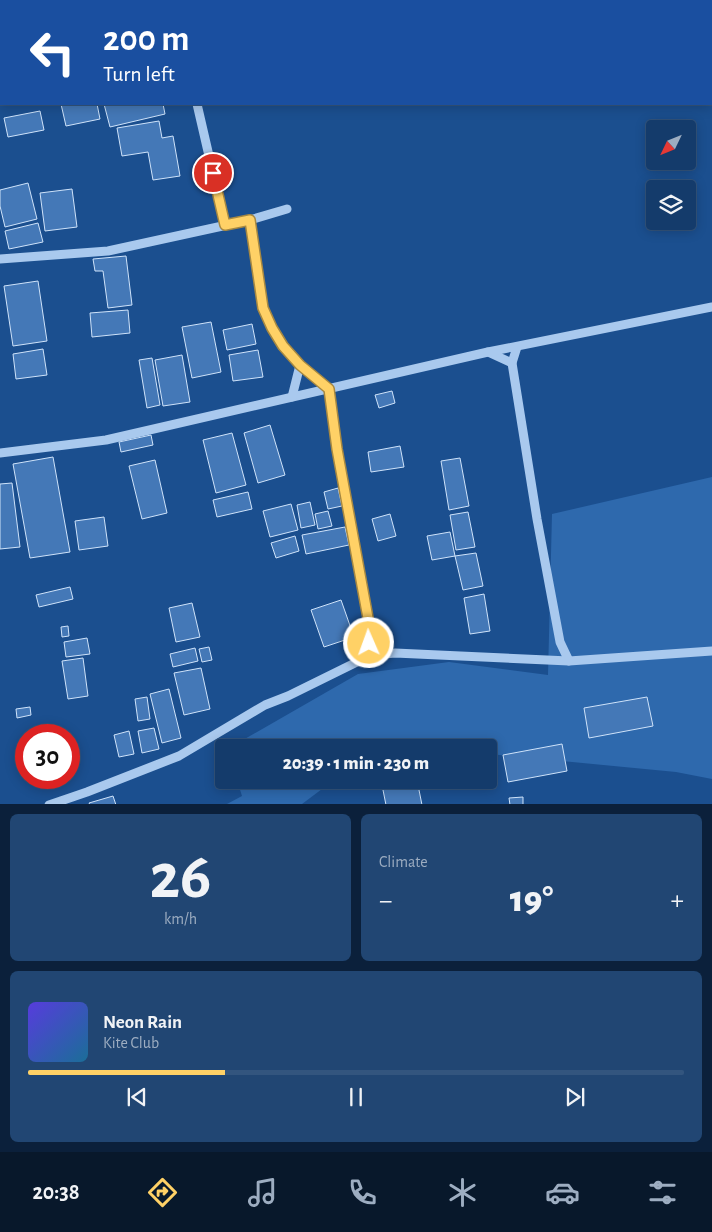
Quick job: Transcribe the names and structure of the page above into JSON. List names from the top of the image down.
{
  "north": "bottom left",
  "page": {
    "turn": ["200 m", "Turn left"],
    "limit": "30",
    "trip": "20:39 · 1 min · 230 m",
    "tile": [
      ["26", "km/h"],
      "Climate"
    ],
    "heat": ["−", "19°", "+"],
    "song": ["Neon Rain", "Kite Club"],
    "tabs": "20:38"
  }
}
